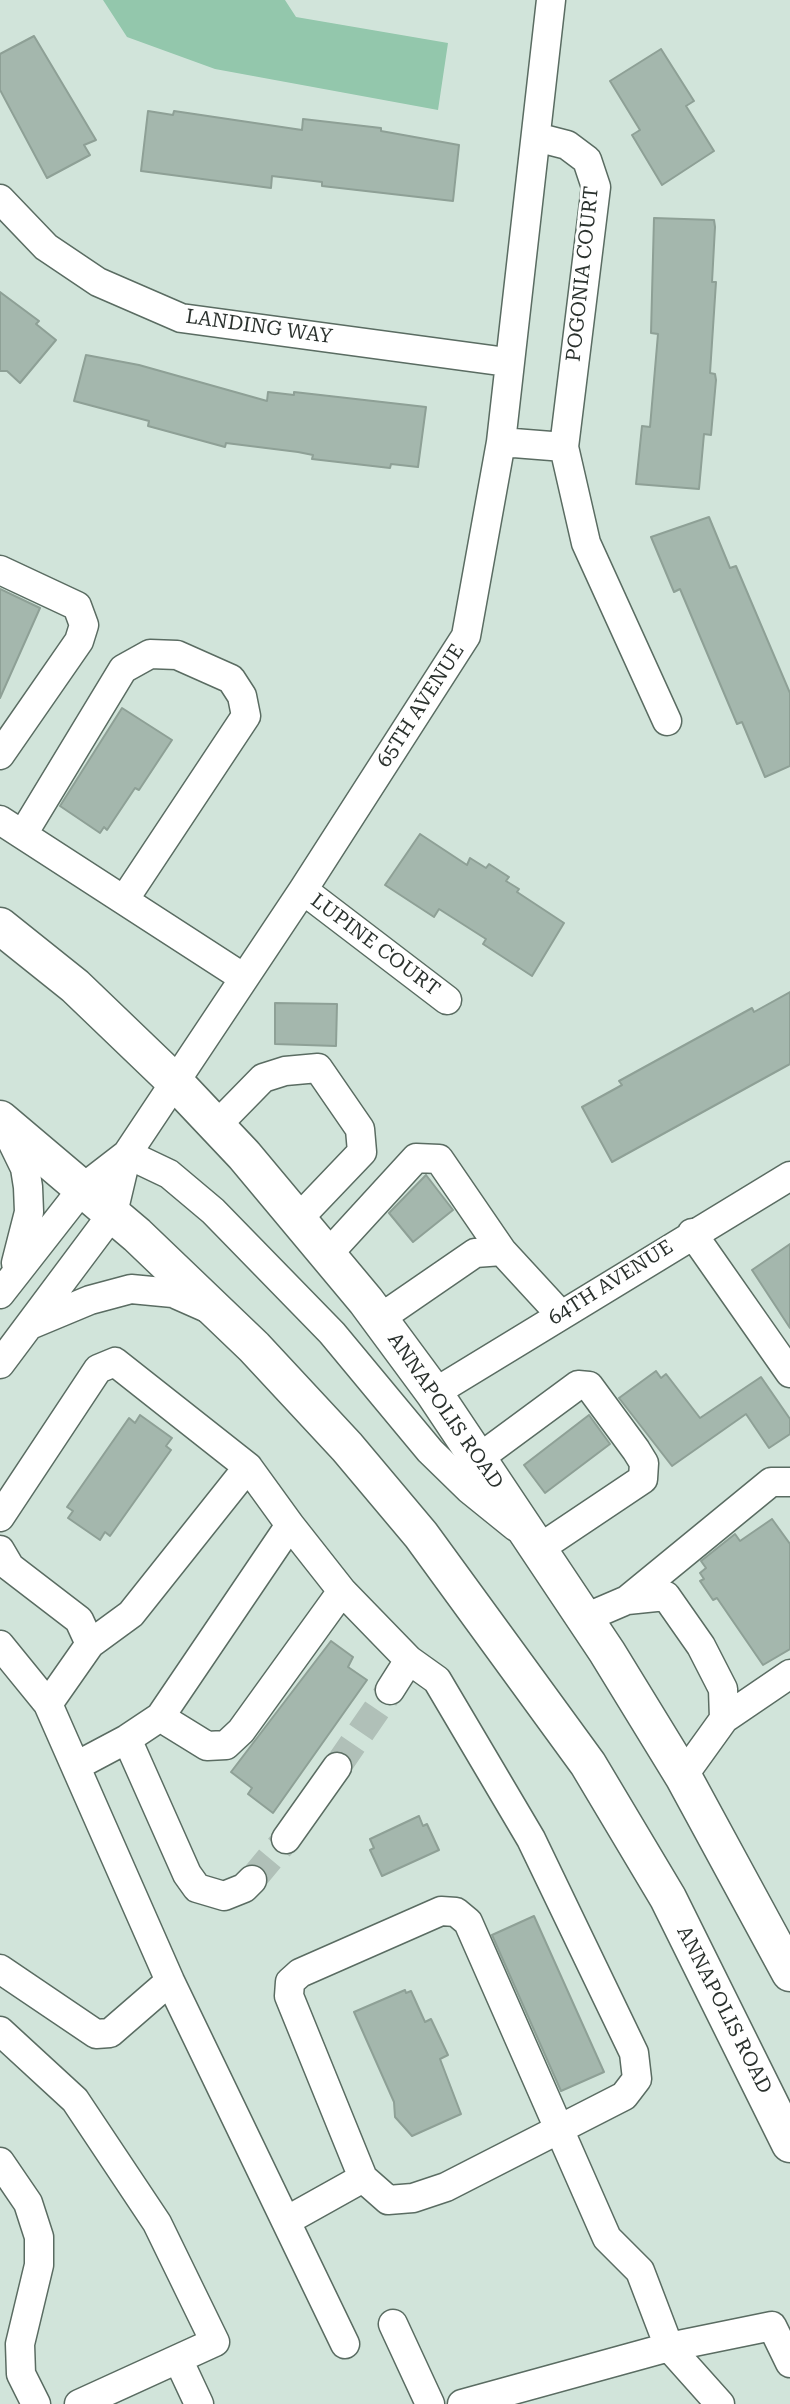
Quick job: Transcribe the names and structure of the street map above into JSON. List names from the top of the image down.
{
  "streets": {
    "main road": ["ANNAPOLIS ROAD"],
    "street": [
      "POGONIA COURT",
      "LANDING WAY",
      "65TH AVENUE",
      "LUPINE COURT",
      "64TH AVENUE"
    ]
  },
  "crossings": [
    ["POGONIA COURT", "65TH AVENUE"],
    ["LANDING WAY", "65TH AVENUE"],
    ["65TH AVENUE", "LUPINE COURT"],
    ["65TH AVENUE", "ANNAPOLIS ROAD"],
    ["64TH AVENUE", "ANNAPOLIS ROAD"]
  ]
}
